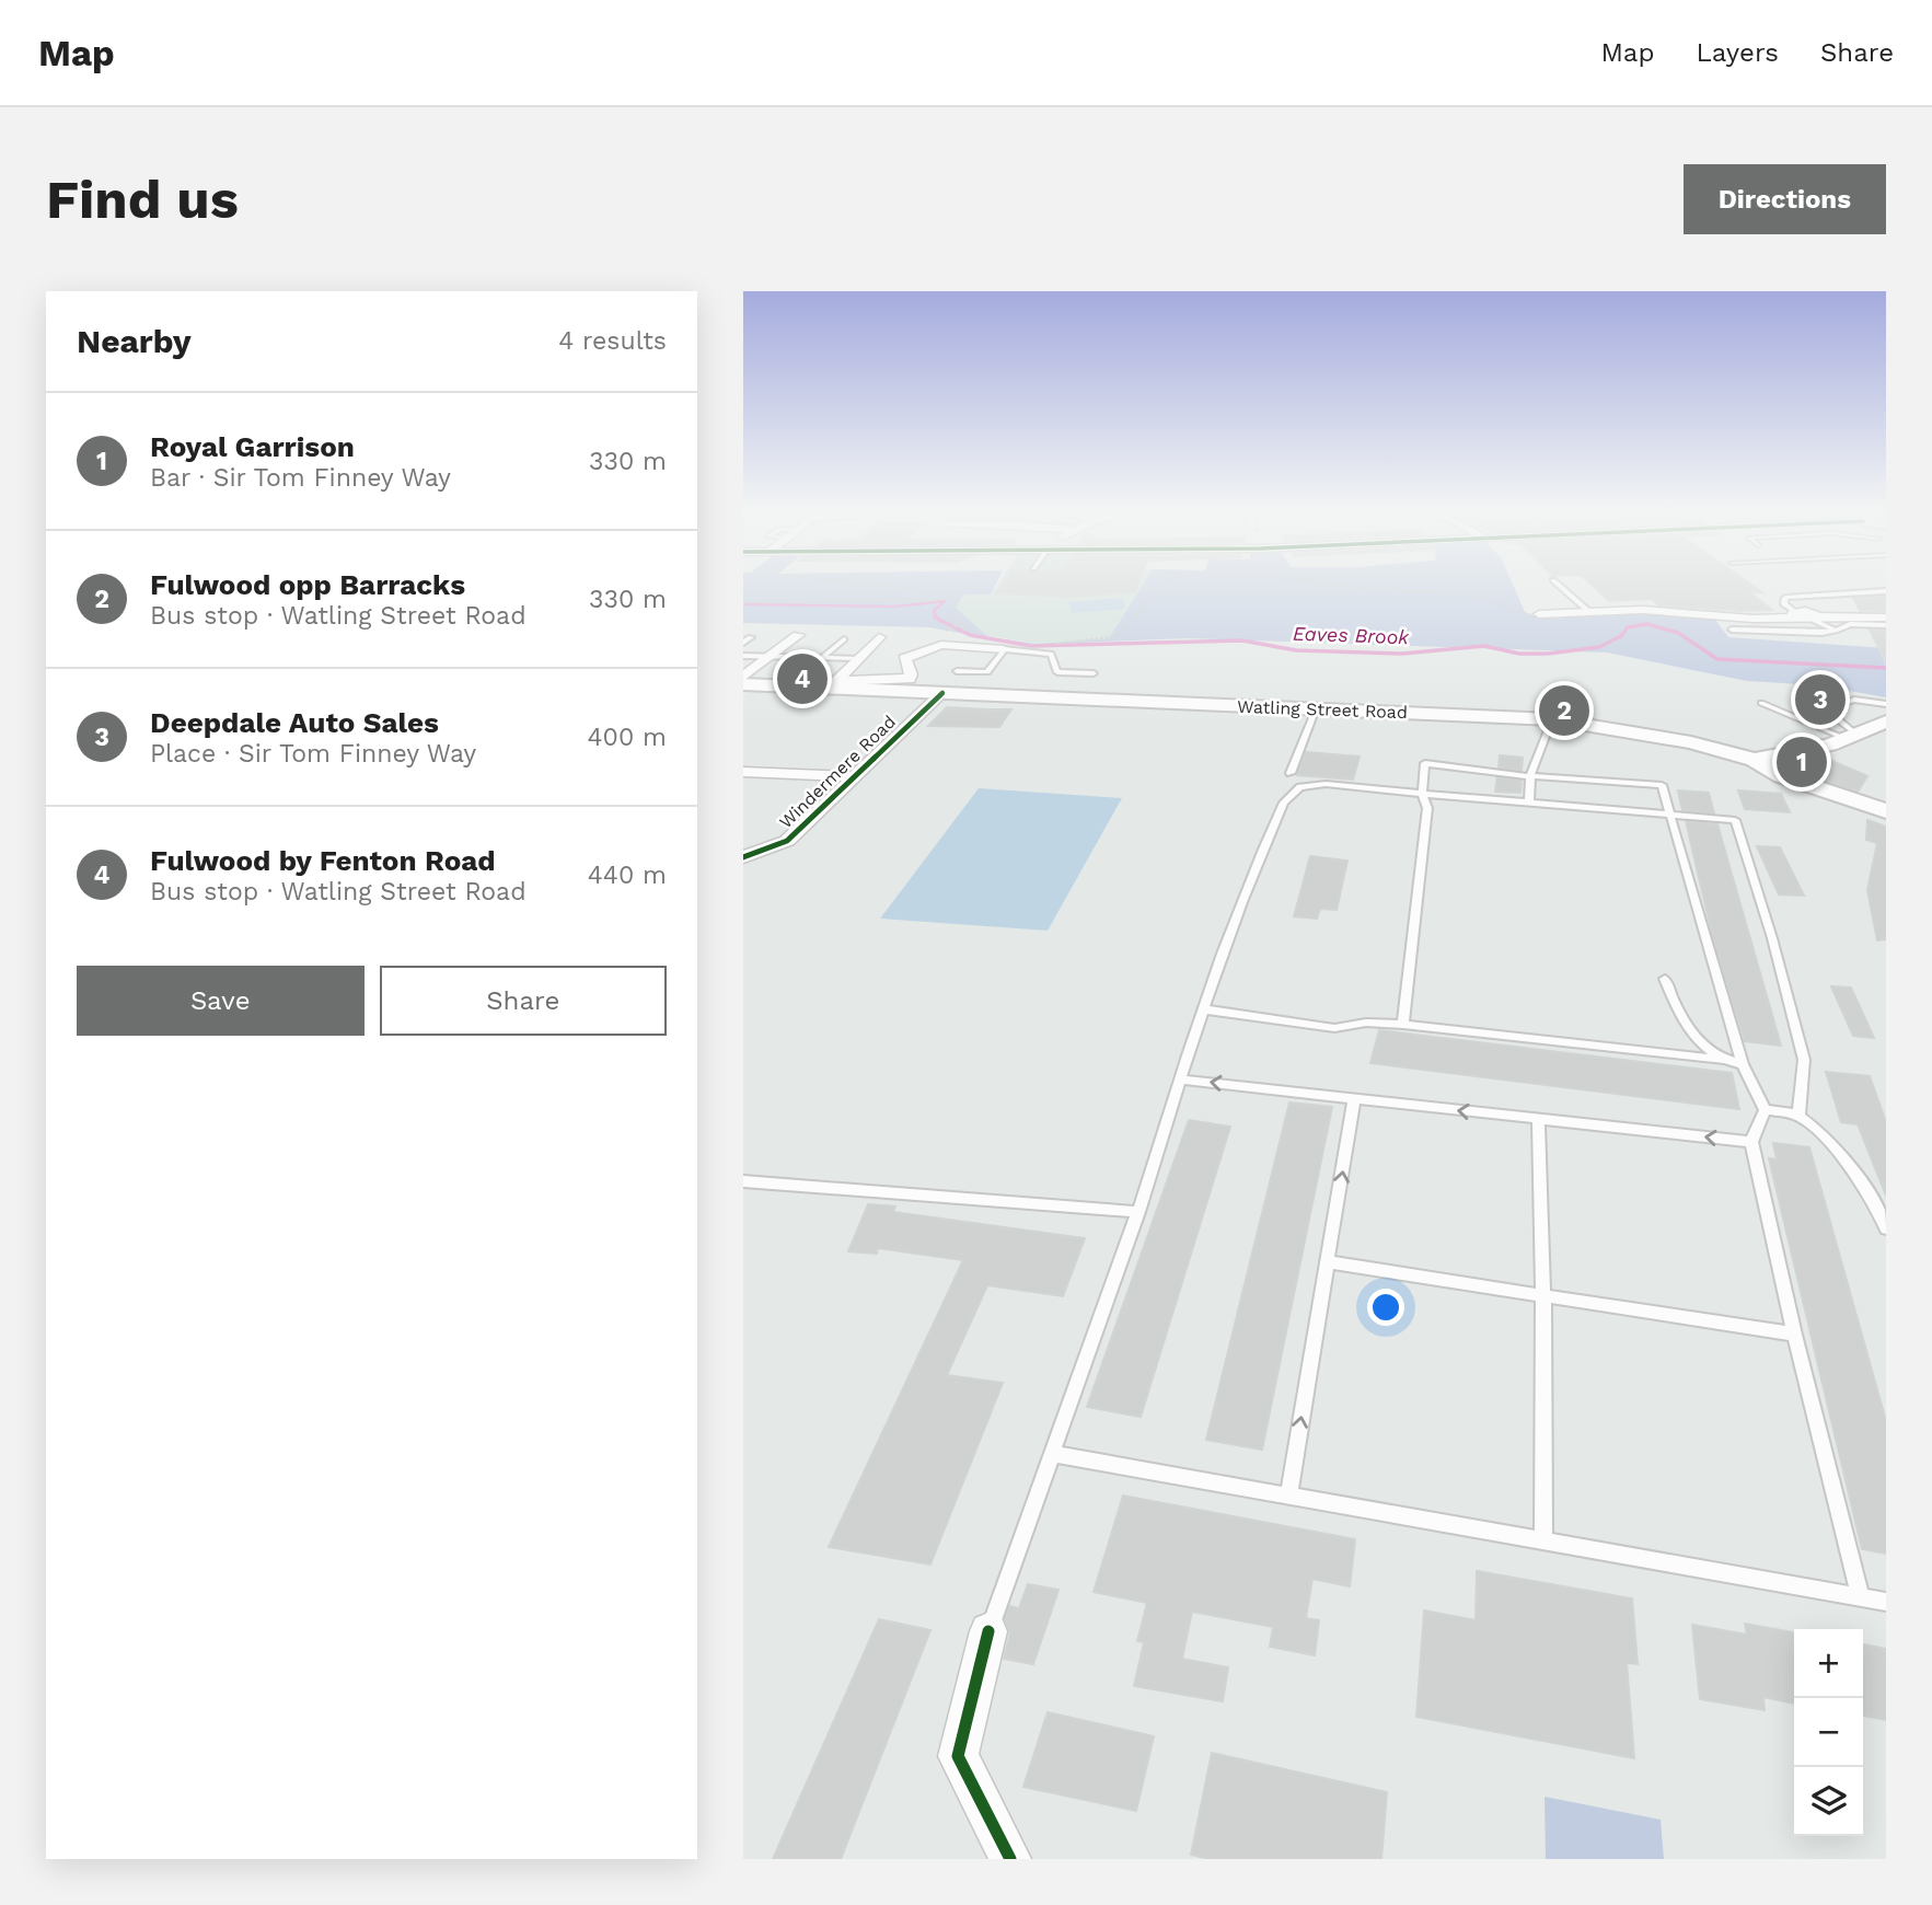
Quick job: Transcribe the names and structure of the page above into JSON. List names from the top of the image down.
{
  "streets": {
    "main road": ["Watling Street Road"],
    "street": ["Windermere Road"]
  },
  "crossings": [
    ["Watling Street Road", "Windermere Road"]
  ],
  "water": ["Eaves Brook"],
  "page": {
    "header": "Map",
    "nav": ["Map", "Layers", "Share"],
    "buttons": [
      "Directions",
      ["Save", "Share"]
    ],
    "title": "Find us",
    "heading": ["Nearby", "4 results"],
    "list": [
      {
        "mark": "1",
        "name": "Royal Garrison",
        "note": "Bar · Sir Tom Finney Way",
        "value": "330 m"
      },
      {
        "mark": "2",
        "name": "Fulwood opp Barracks",
        "note": "Bus stop · Watling Street Road",
        "value": "330 m"
      },
      {
        "mark": "3",
        "name": "Deepdale Auto Sales",
        "note": "Place · Sir Tom Finney Way",
        "value": "400 m"
      },
      {
        "mark": "4",
        "name": "Fulwood by Fenton Road",
        "note": "Bus stop · Watling Street Road",
        "value": "440 m"
      }
    ],
    "pins": [
      "4",
      "3",
      "2",
      "1"
    ],
    "map_buttons": ["+", "−"]
  }
}
